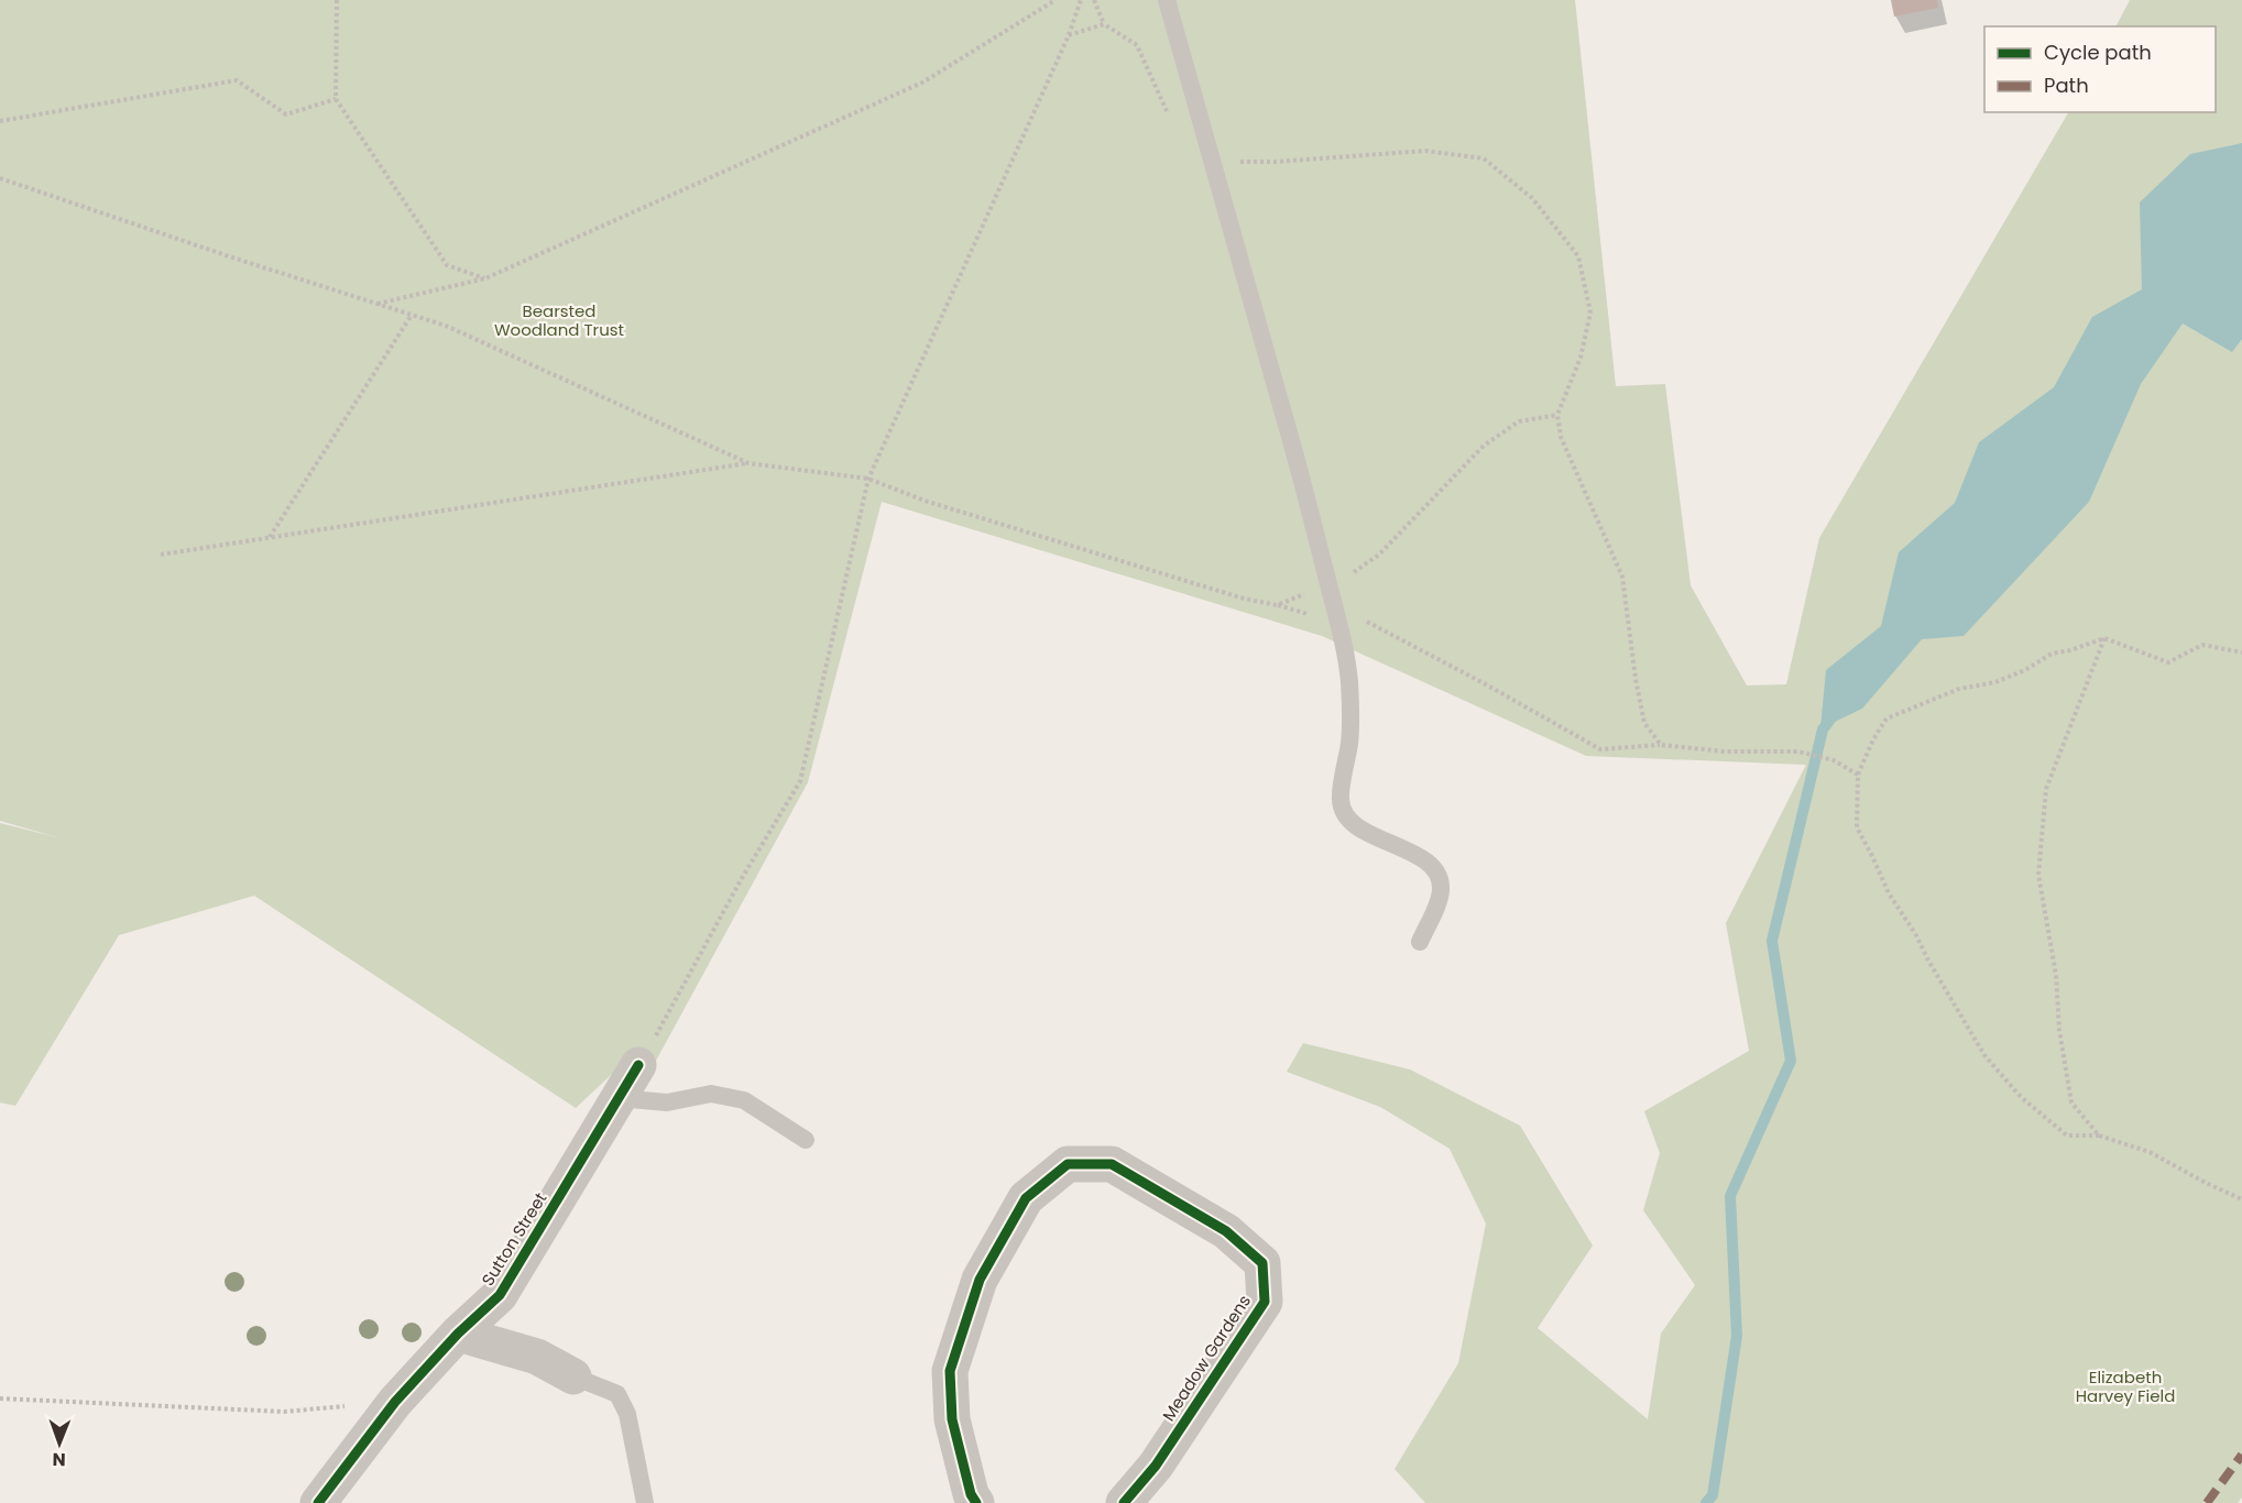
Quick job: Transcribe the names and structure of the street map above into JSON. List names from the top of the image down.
{
  "streets": {
    "street": ["Sutton Street", "Meadow Gardens"]
  },
  "parks": ["Bearsted Woodland Trust", "Elizabeth Harvey Field"],
  "legend": ["Cycle path", "Path"],
  "north": "bottom"
}
